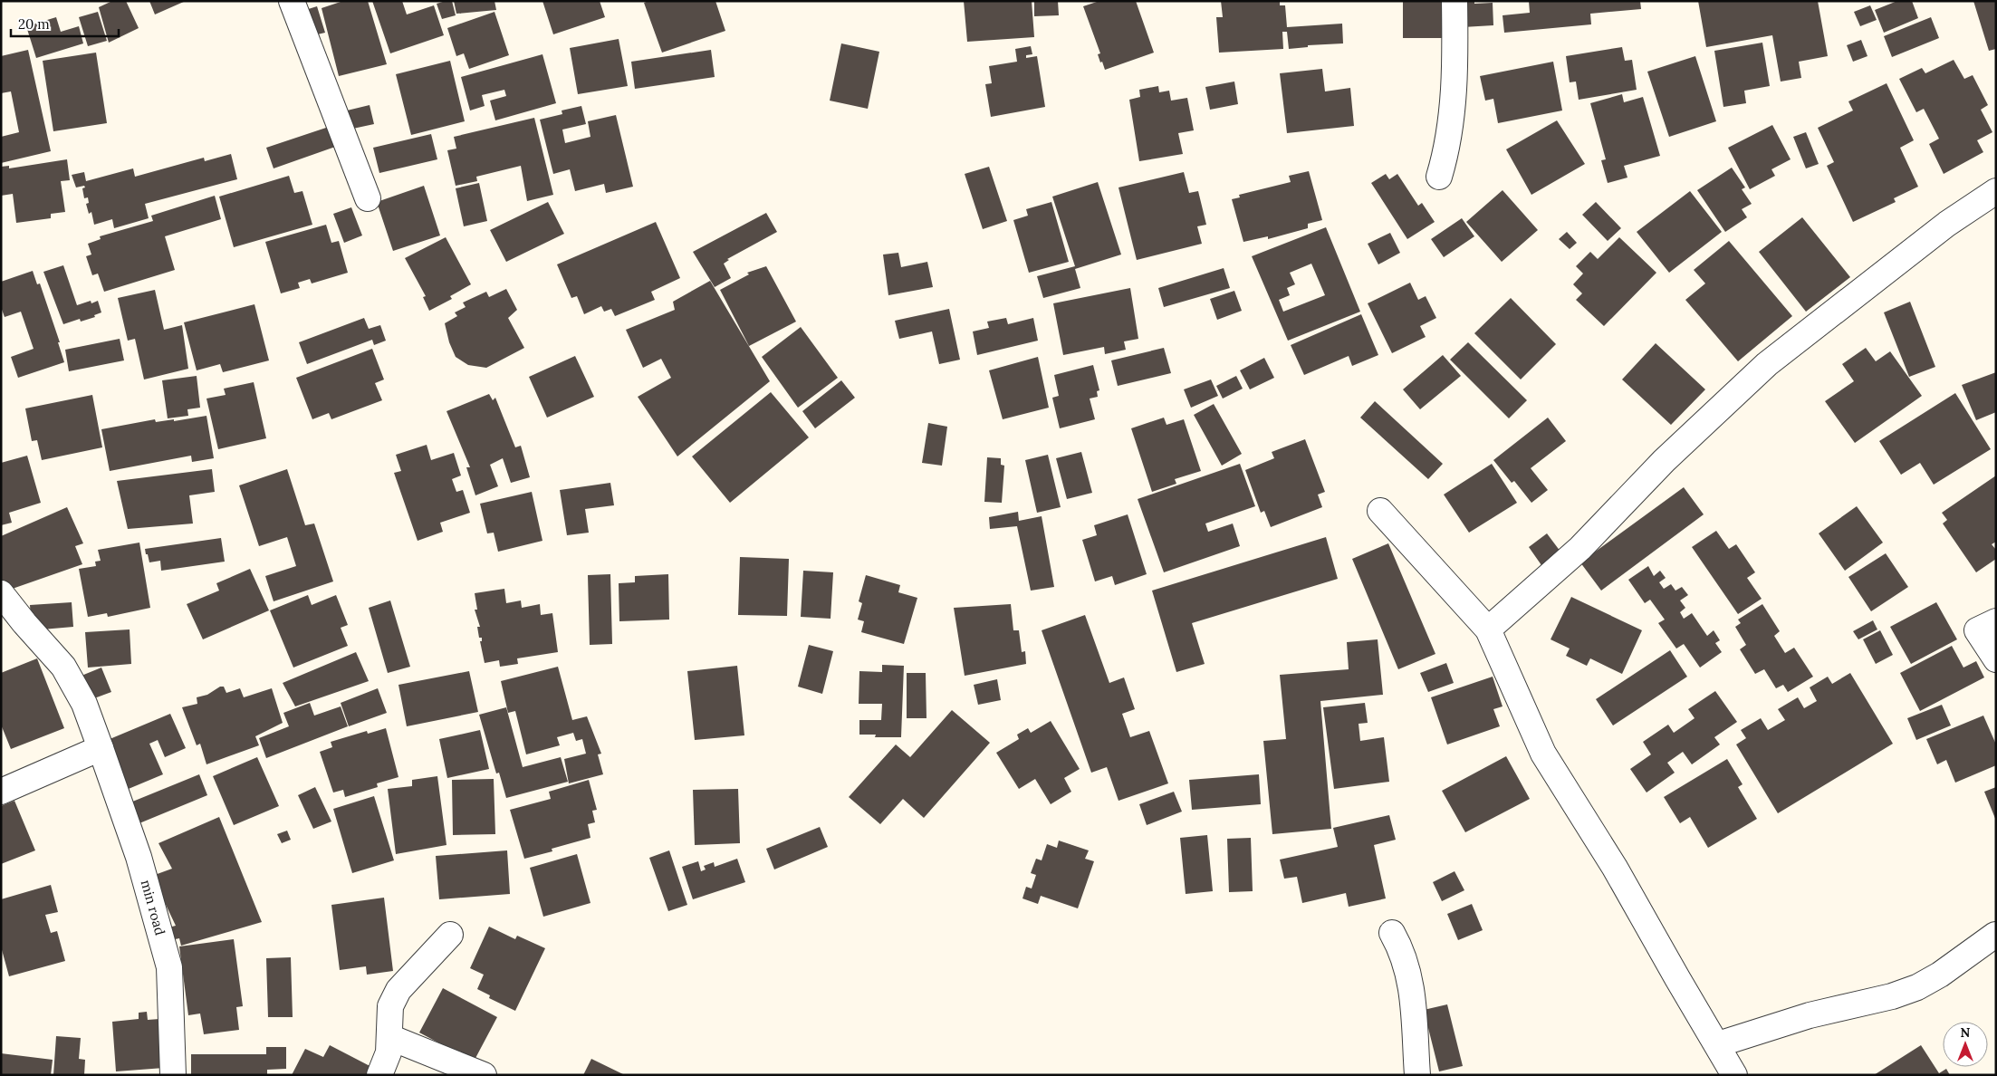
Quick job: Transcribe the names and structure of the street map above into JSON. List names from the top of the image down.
{
  "streets": {
    "street": ["min road"]
  },
  "scale_bar": "20 m",
  "north": "top"
}
